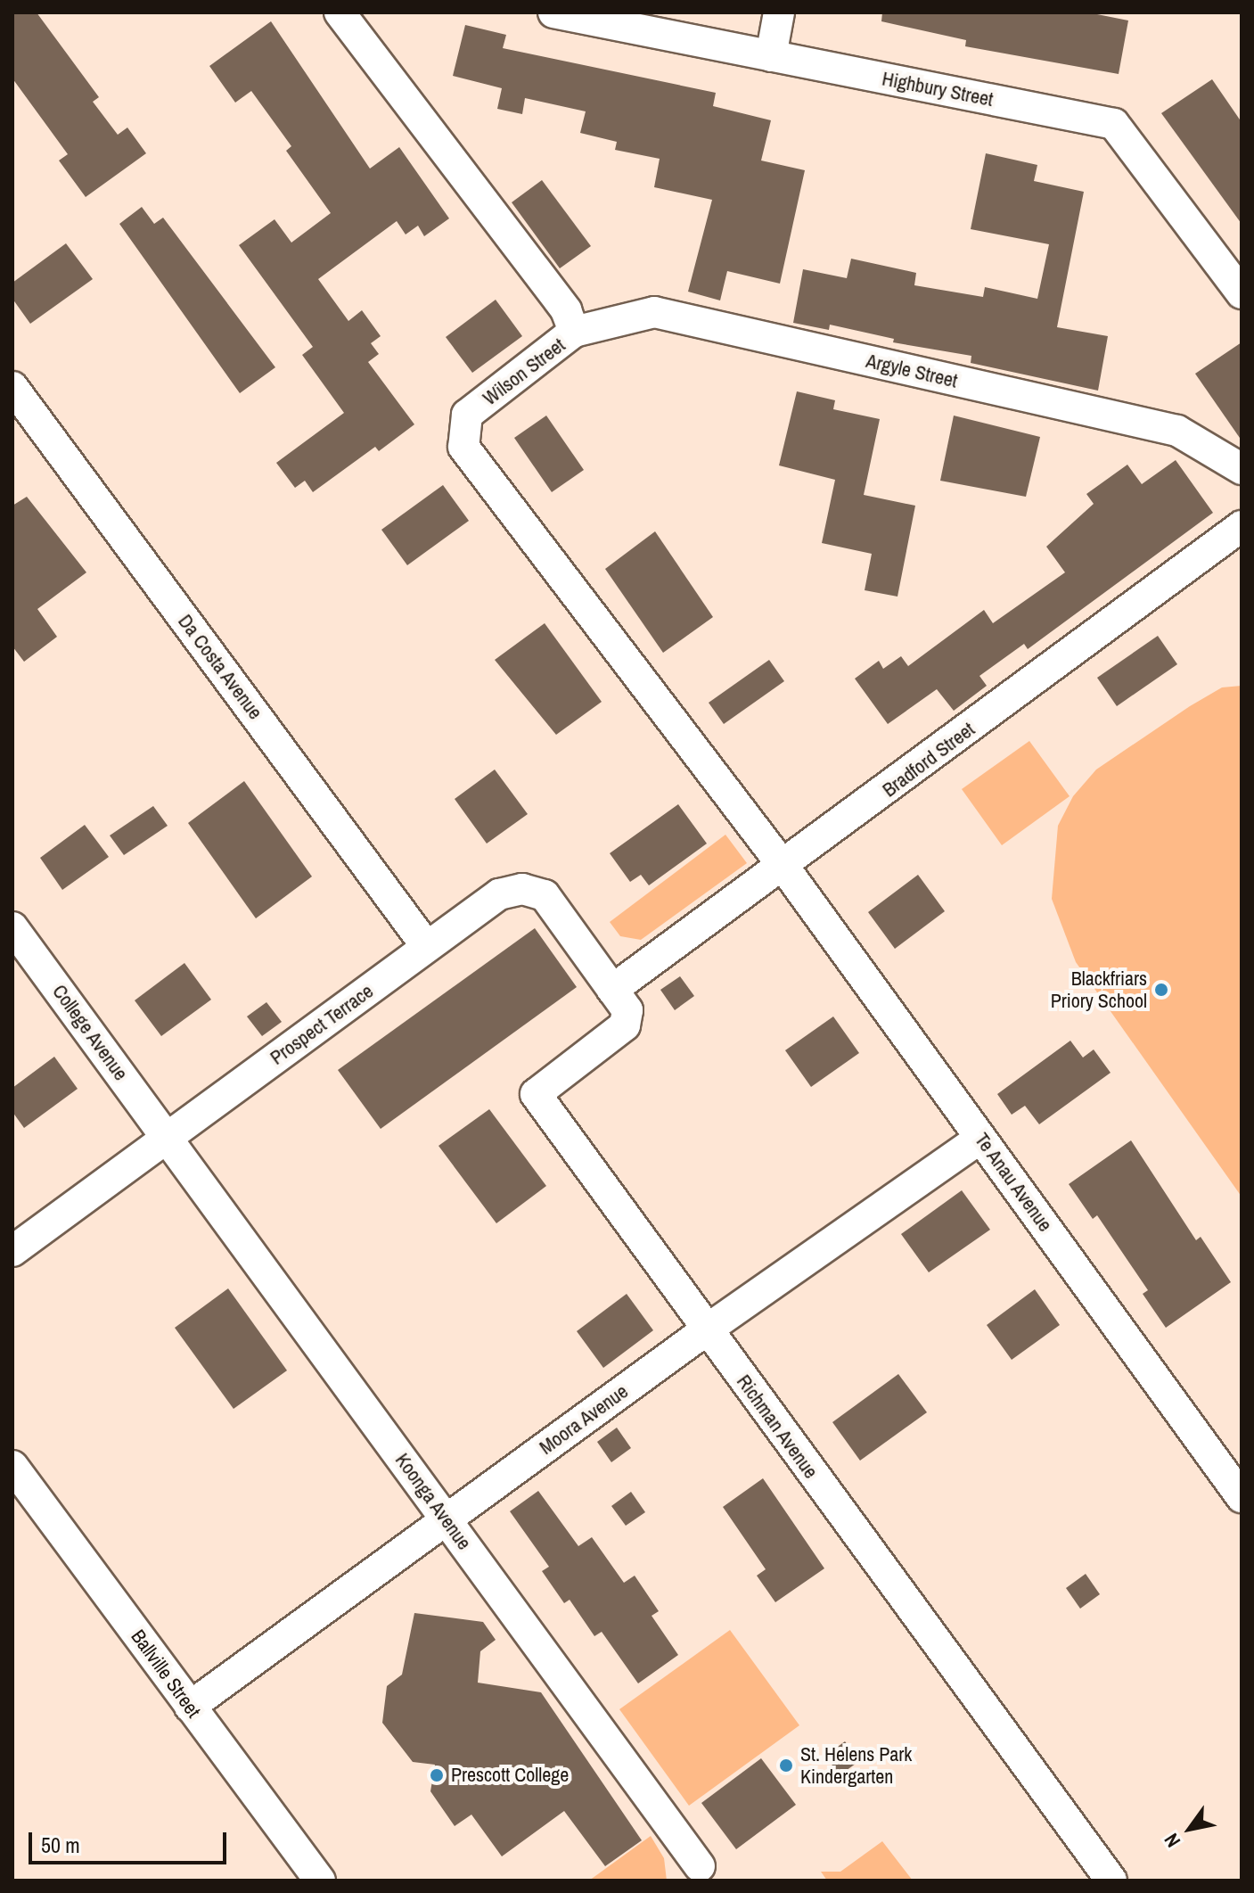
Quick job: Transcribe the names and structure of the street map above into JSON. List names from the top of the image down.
{
  "streets": {
    "street": [
      "Highbury Street",
      "Argyle Street",
      "Wilson Street",
      "Da Costa Avenue",
      "Bradford Street",
      "Prospect Terrace",
      "College Avenue",
      "Te Anau Avenue",
      "Moora Avenue",
      "Richman Avenue",
      "Koonga Avenue",
      "Ballville Street"
    ]
  },
  "crossings": [
    ["Argyle Street", "Wilson Street"],
    ["Wilson Street", "Bradford Street"],
    ["Wilson Street", "Te Anau Avenue"],
    ["Da Costa Avenue", "Prospect Terrace"],
    ["Bradford Street", "Prospect Terrace"],
    ["Bradford Street", "Te Anau Avenue"],
    ["Bradford Street", "Richman Avenue"],
    ["Prospect Terrace", "College Avenue"],
    ["Prospect Terrace", "Richman Avenue"],
    ["Prospect Terrace", "Koonga Avenue"],
    ["College Avenue", "Koonga Avenue"],
    ["Te Anau Avenue", "Moora Avenue"],
    ["Moora Avenue", "Richman Avenue"],
    ["Moora Avenue", "Koonga Avenue"],
    ["Moora Avenue", "Ballville Street"]
  ],
  "places": ["Blackfriars Priory School", "St. Helens Park Kindergarten", "Prescott College"],
  "scale_bar": "50 m",
  "north": "bottom left"
}
